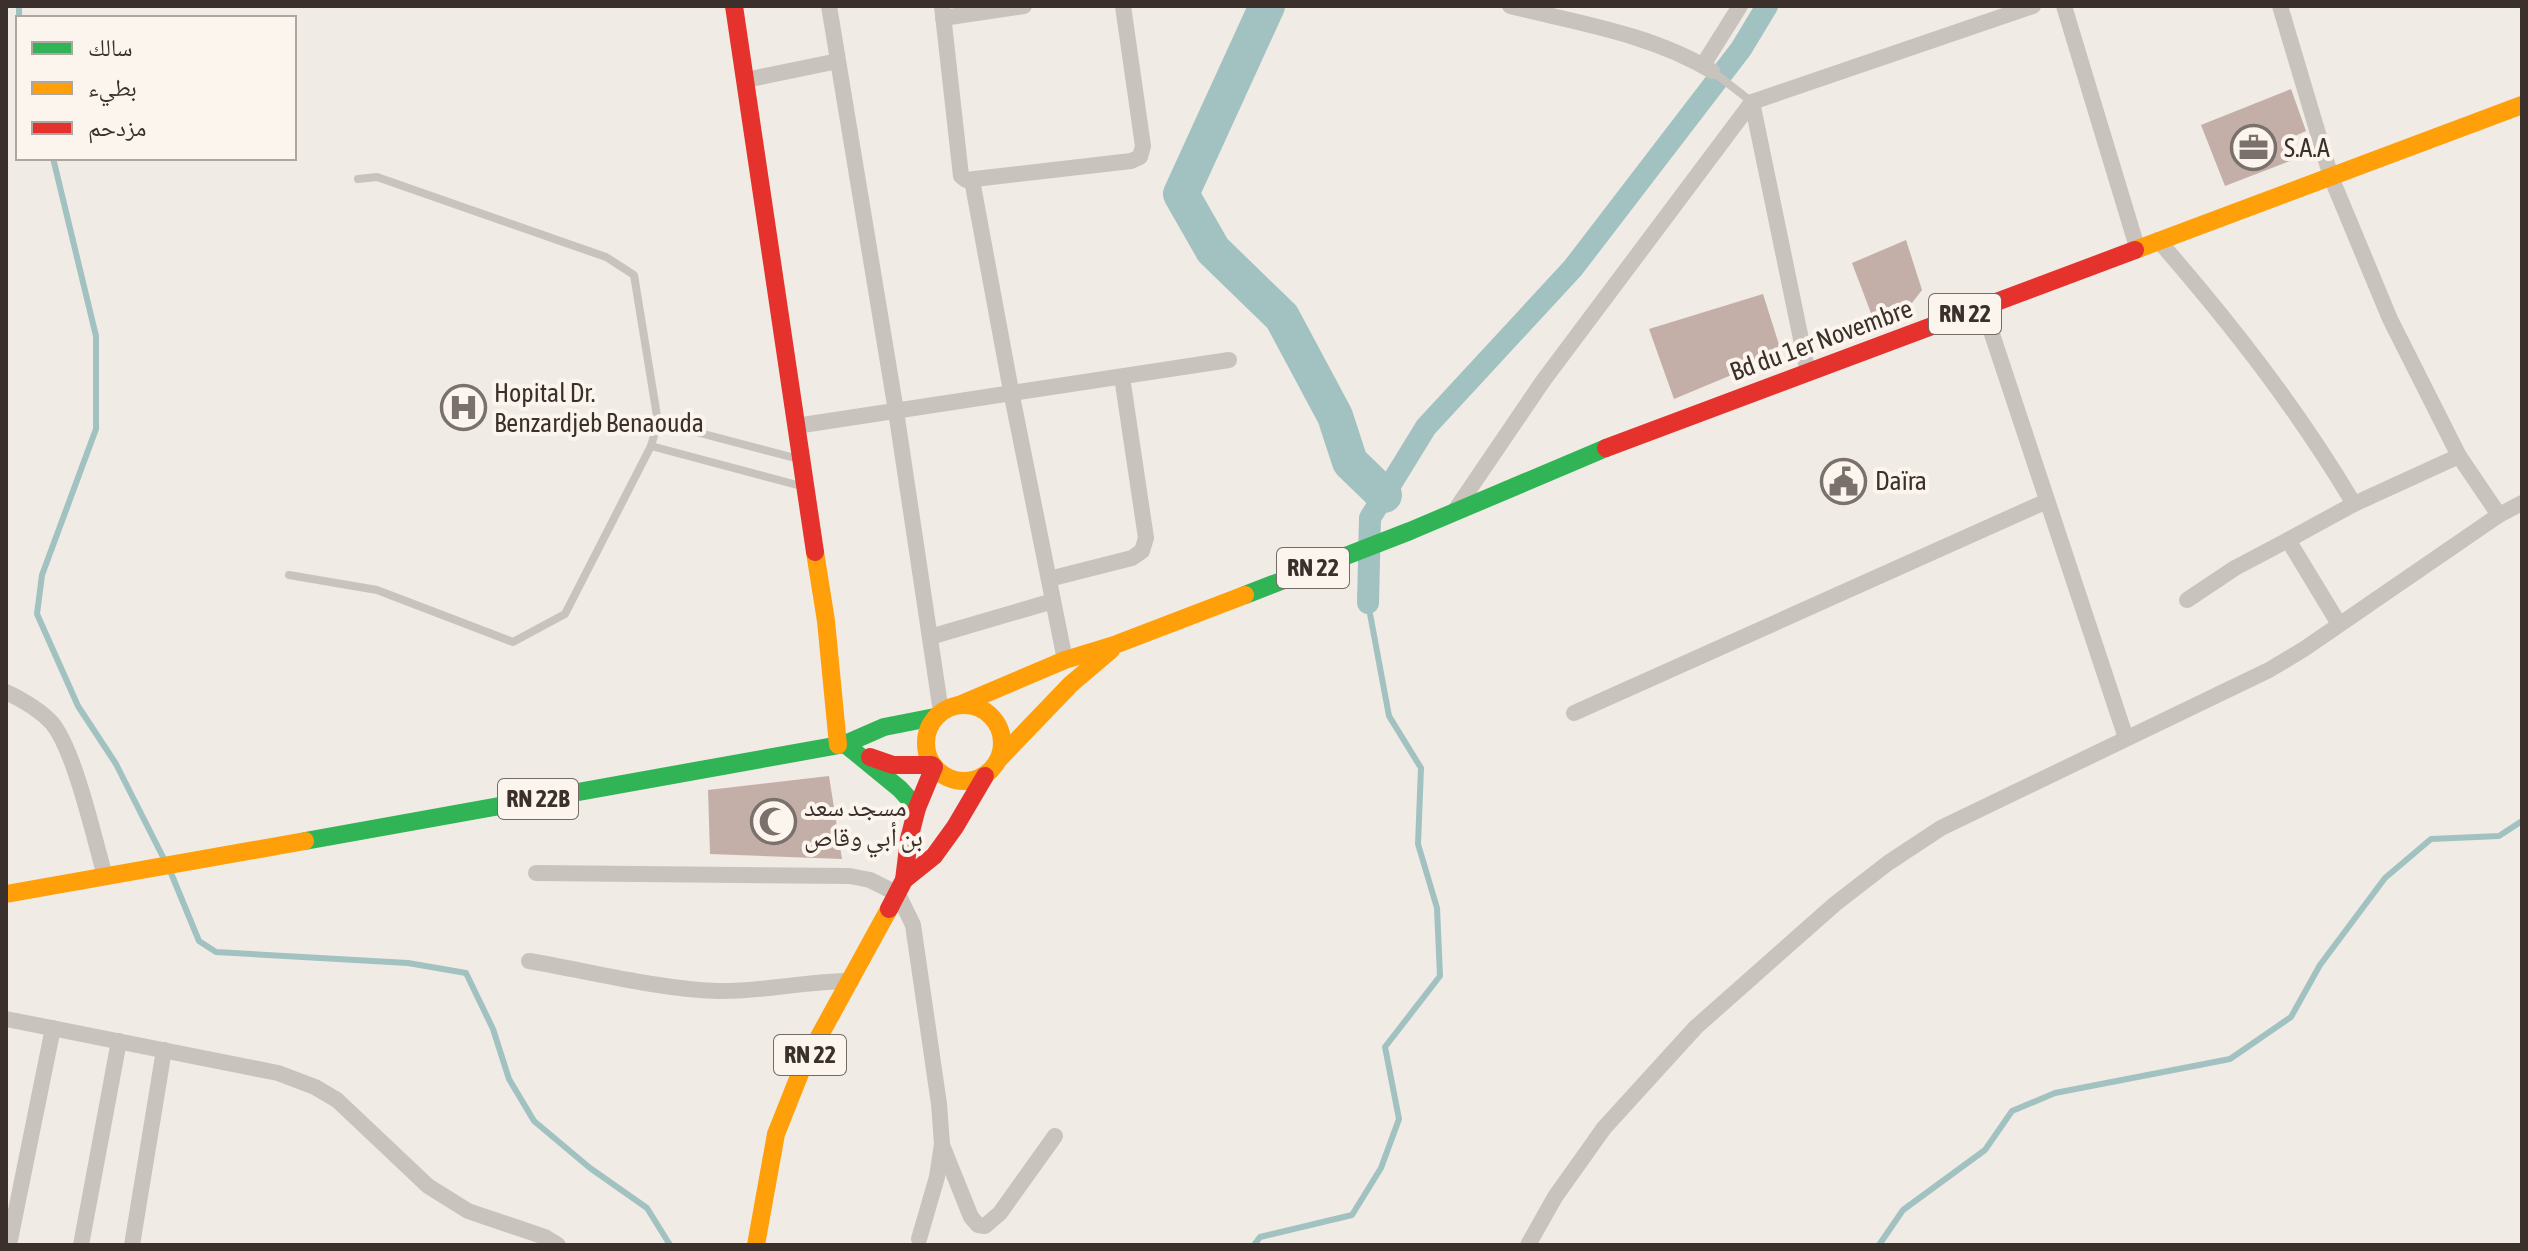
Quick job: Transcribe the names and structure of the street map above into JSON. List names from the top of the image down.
{
  "streets": {
    "main road": ["RN 22", "Bd du 1er Novembre", "RN 22B"]
  },
  "crossings": [
    ["RN 22", "Bd du 1er Novembre"],
    ["RN 22", "RN 22B"]
  ],
  "places": {
    "office": ["S.A.A"],
    "hospital": ["Hopital Dr. Benzardjeb Benaouda"],
    "public building": ["Daïra"],
    "mosque": ["مسجد سعد بن أبي وقاص"]
  },
  "legend": ["سالك", "بطيء", "مزدحم"]
}
